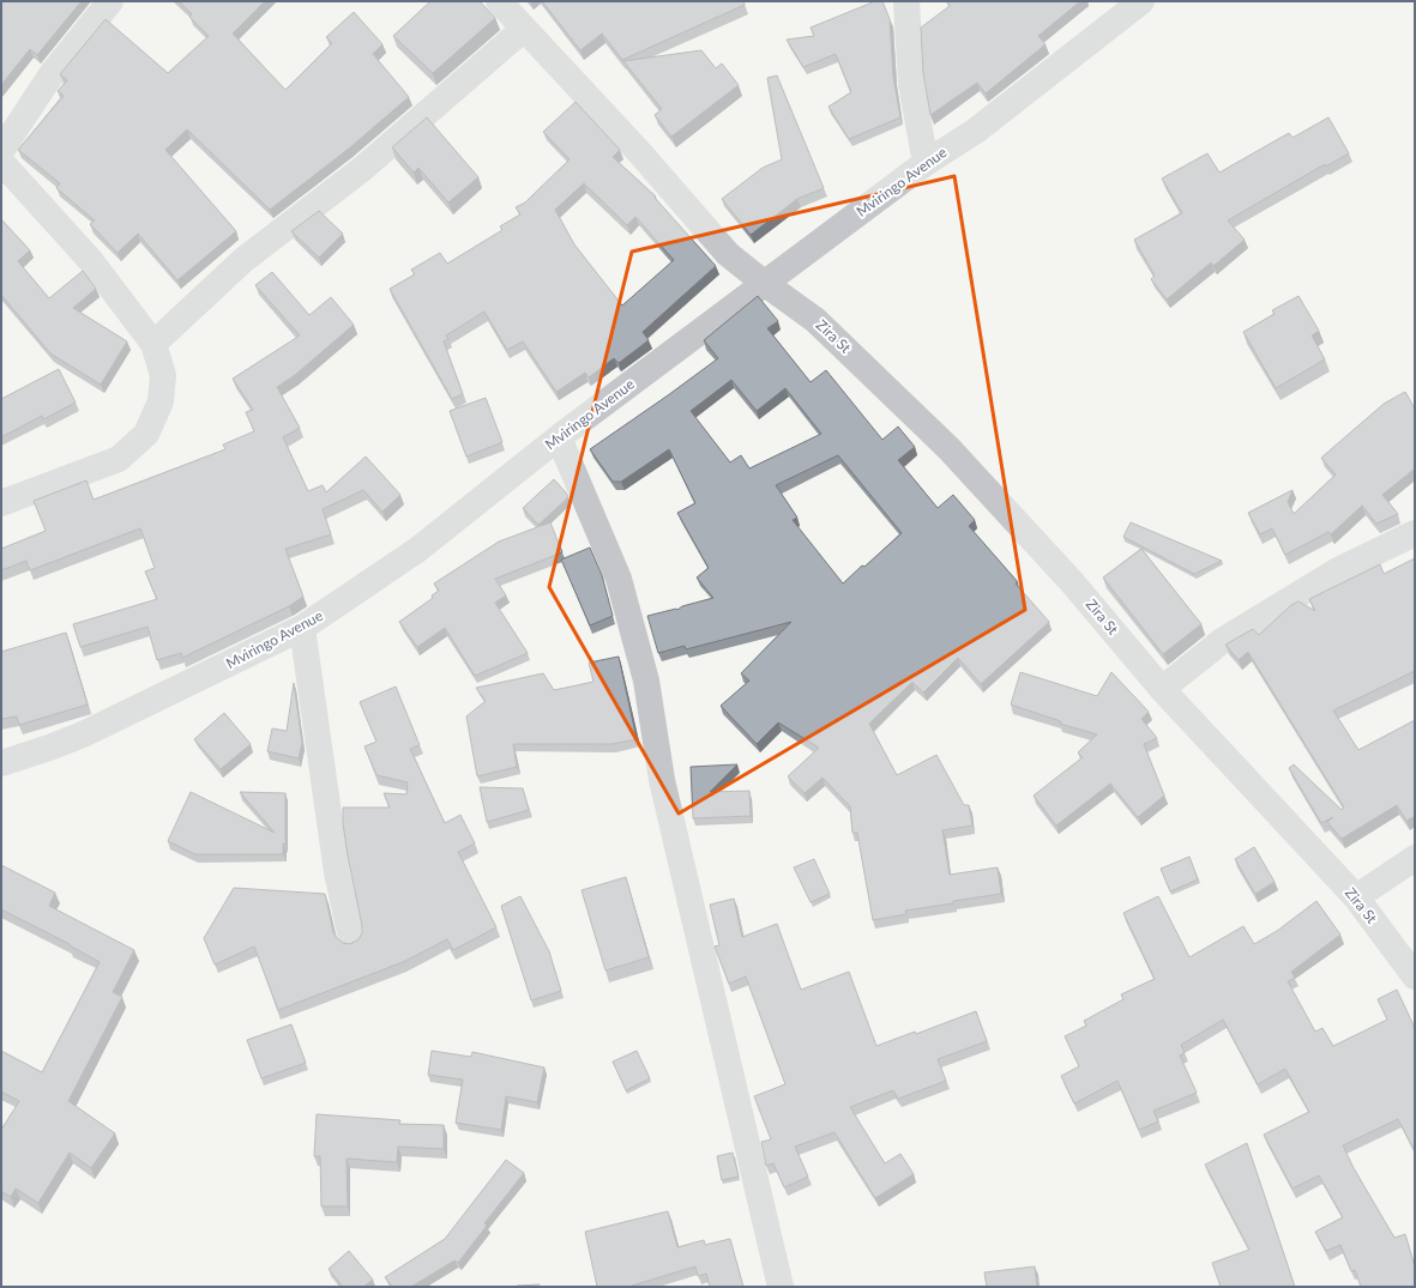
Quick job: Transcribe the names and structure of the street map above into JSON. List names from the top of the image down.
{
  "streets": {
    "street": ["Mviringo Avenue", "Zira St"]
  },
  "crossings": [
    ["Mviringo Avenue", "Zira St"]
  ]
}
